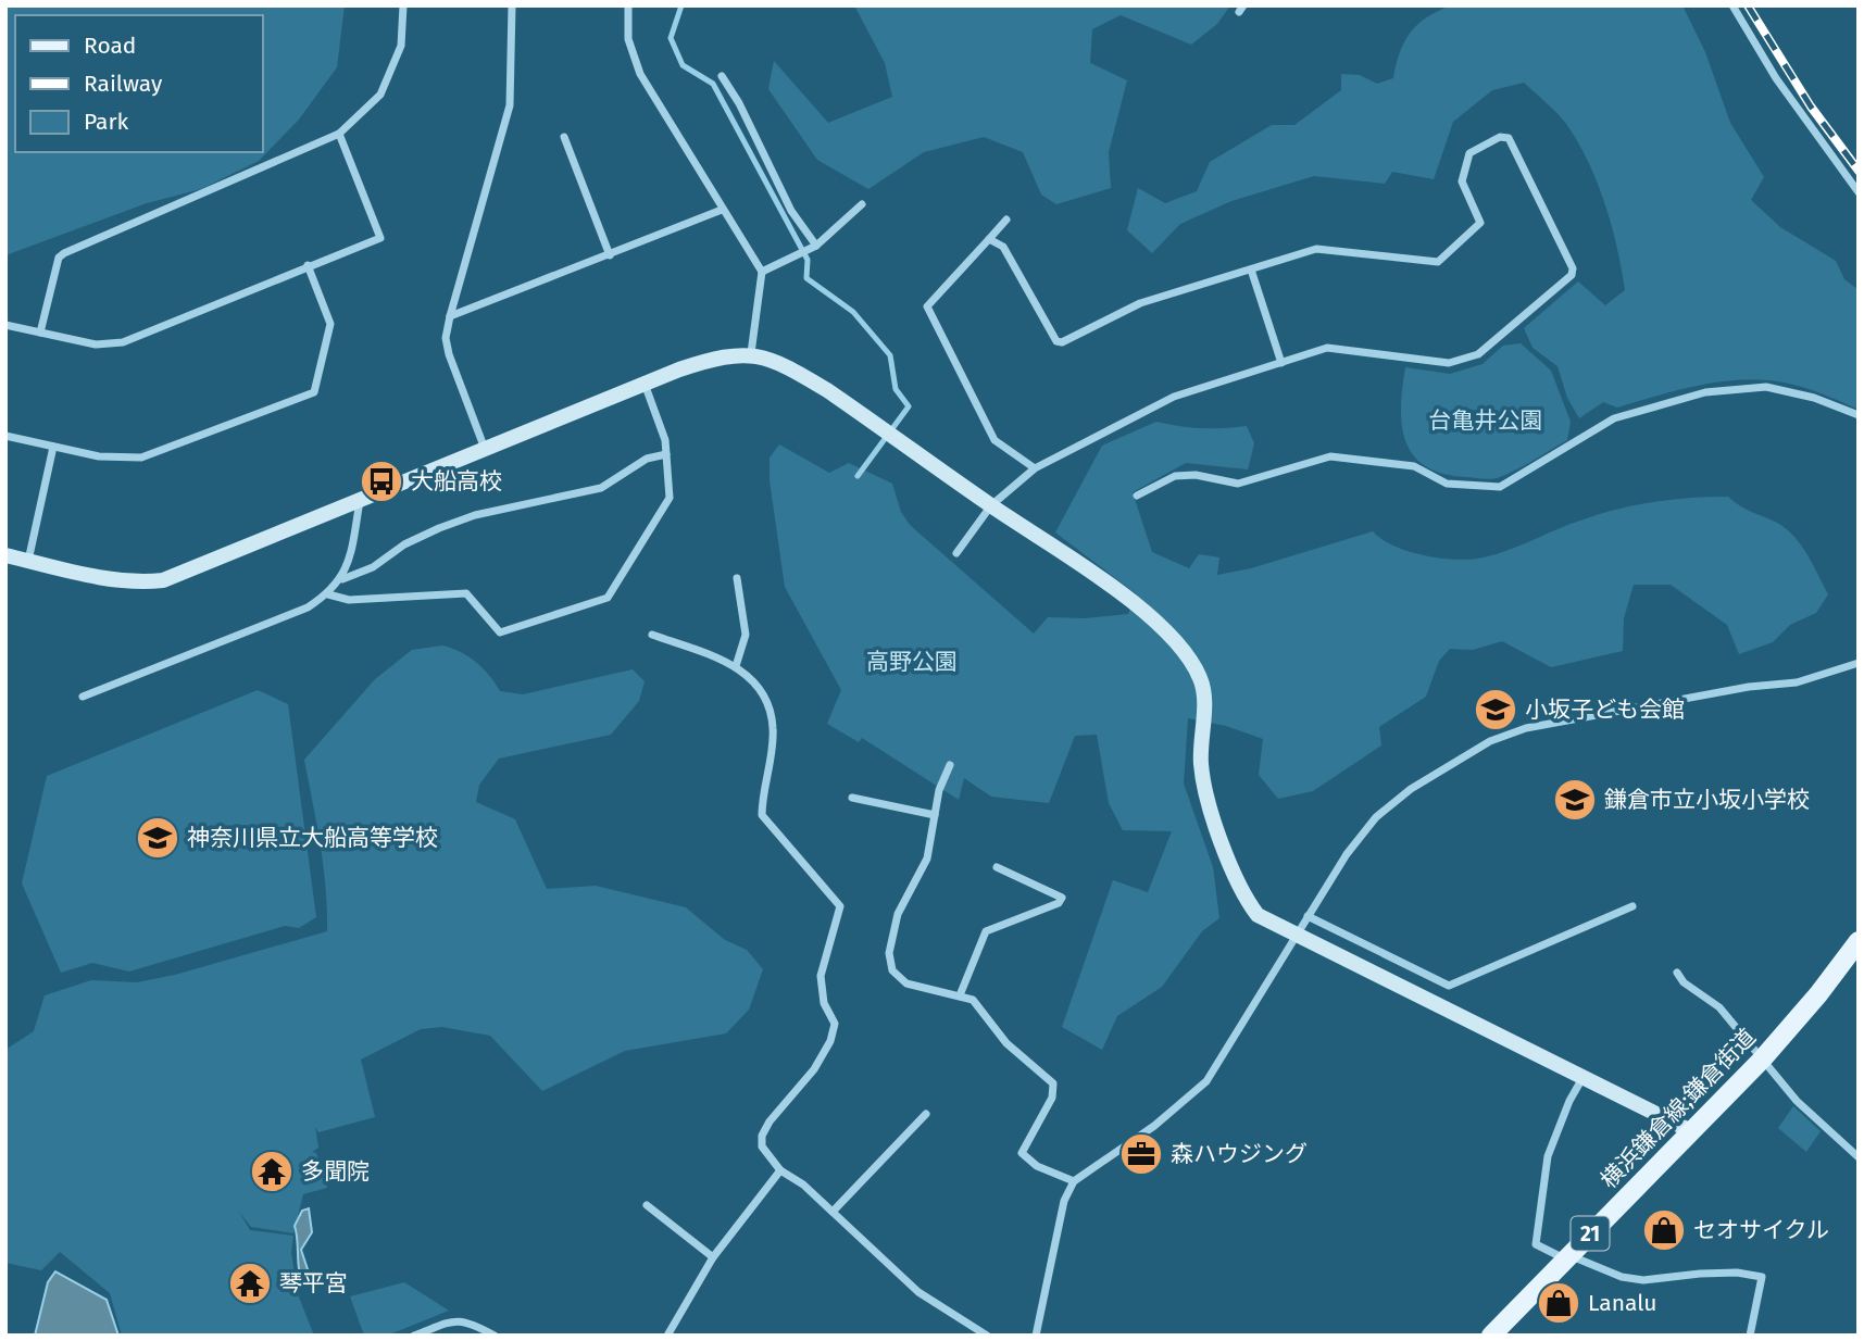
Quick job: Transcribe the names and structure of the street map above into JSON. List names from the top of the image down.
{
  "streets": {
    "main road": ["横浜鎌倉線;鎌倉街道", "21"]
  },
  "parks": ["台亀井公園", "高野公園"],
  "places": {
    "bus stop": ["大船高校"],
    "school or university": ["小坂子ども会館", "鎌倉市立小坂小学校", "神奈川県立大船高等学校"],
    "office": ["森ハウジング"],
    "temple": ["多聞院", "琴平宮"],
    "shop": ["セオサイクル", "Lanalu"]
  },
  "legend": ["Road", "Railway", "Park"]
}
